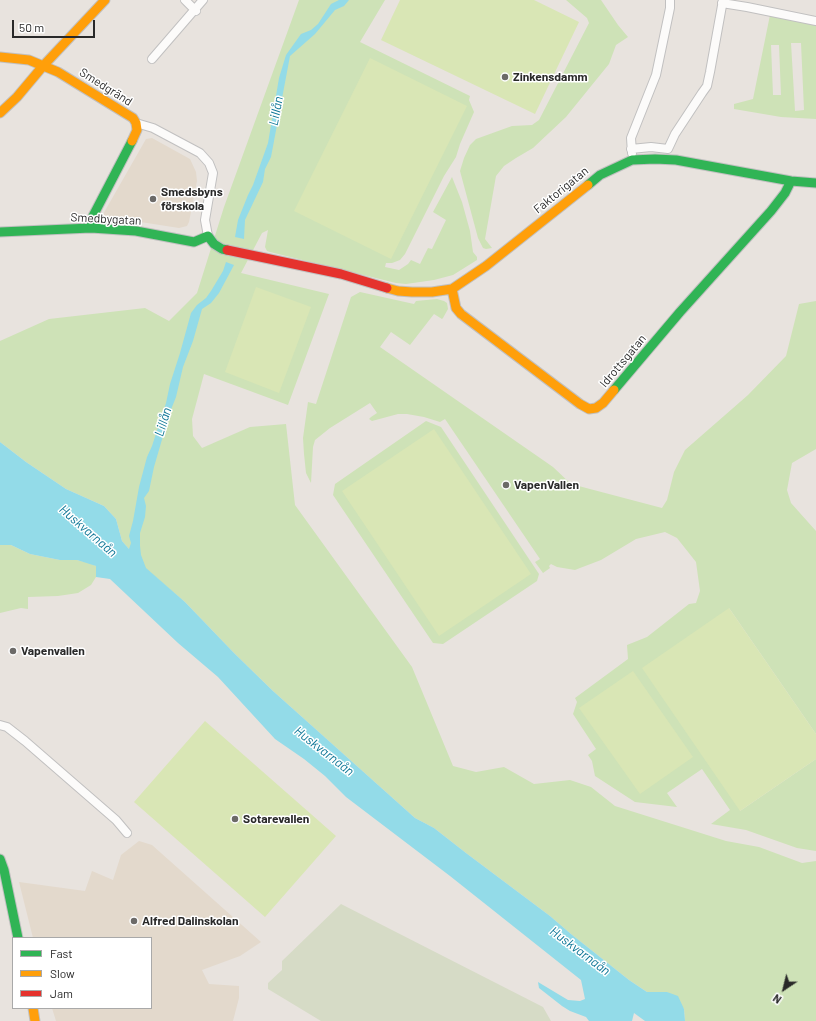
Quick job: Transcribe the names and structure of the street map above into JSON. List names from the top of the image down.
{
  "streets": {
    "street": [
      "Smedgränd",
      "Faktorigatan",
      "Smedbygatan",
      "Idrottsgatan"
    ]
  },
  "crossings": [
    ["Smedgränd", "Smedbygatan"],
    ["Faktorigatan", "Smedbygatan"],
    ["Faktorigatan", "Idrottsgatan"]
  ],
  "water": ["Lillån", "Huskvarnaån"],
  "places": [
    "Zinkensdamm",
    "Smedsbyns förskola",
    "VapenVallen",
    "Vapenvallen",
    "Sotarevallen",
    "Alfred Dalinskolan"
  ],
  "legend": ["Fast", "Slow", "Jam"],
  "scale_bar": "50 m",
  "north": "bottom left"
}
